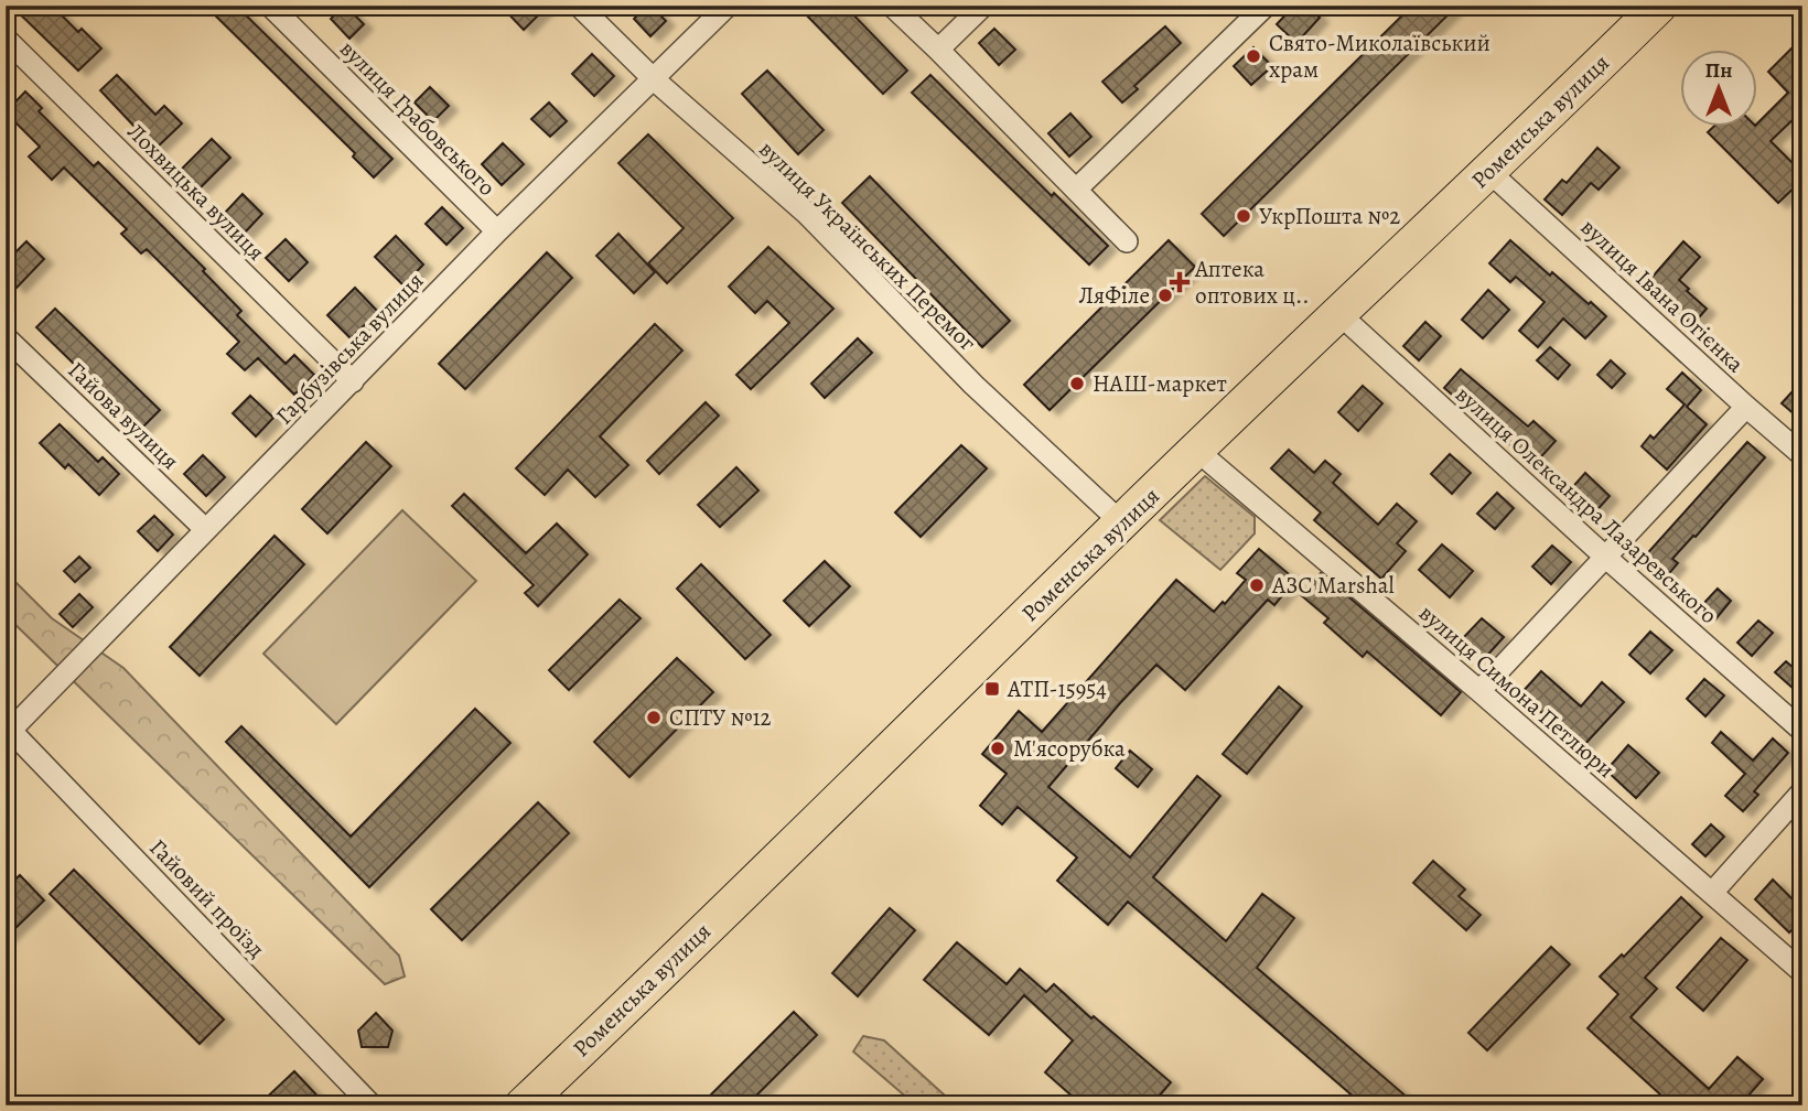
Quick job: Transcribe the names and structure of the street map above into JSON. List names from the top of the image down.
{
  "streets": {
    "main road": ["Роменська вулиця"],
    "street": [
      "вулиця Грабовського",
      "Лохвицька вулиця",
      "вулиця Українських Перемог",
      "вулиця Івана Огієнка",
      "Гарбузівська вулиця",
      "Гайова вулиця",
      "вулиця Олександра Лазаревського",
      "вулиця Симона Петлюри",
      "Гайовий проїзд"
    ]
  },
  "crossings": [
    ["вулиця Грабовського", "Гарбузівська вулиця"],
    ["Роменська вулиця", "вулиця Українських Перемог"],
    ["Роменська вулиця", "вулиця Івана Огієнка"],
    ["Роменська вулиця", "вулиця Олександра Лазаревського"],
    ["Роменська вулиця", "вулиця Симона Петлюри"],
    ["Лохвицька вулиця", "Гарбузівська вулиця"],
    ["вулиця Українських Перемог", "Гарбузівська вулиця"],
    ["Гарбузівська вулиця", "Гайова вулиця"],
    ["Гарбузівська вулиця", "Гайовий проїзд"]
  ],
  "places": {
    "other": [
      "Свято-Миколаївський храм",
      "УкрПошта №2",
      "ЛяФіле",
      "НАШ-маркет",
      "АЗС Marshal",
      "СПТУ №12",
      "М'ясорубка"
    ],
    "health": ["Аптека оптових ц.."],
    "transit": ["АТП-15954"]
  },
  "north": "top"
}
